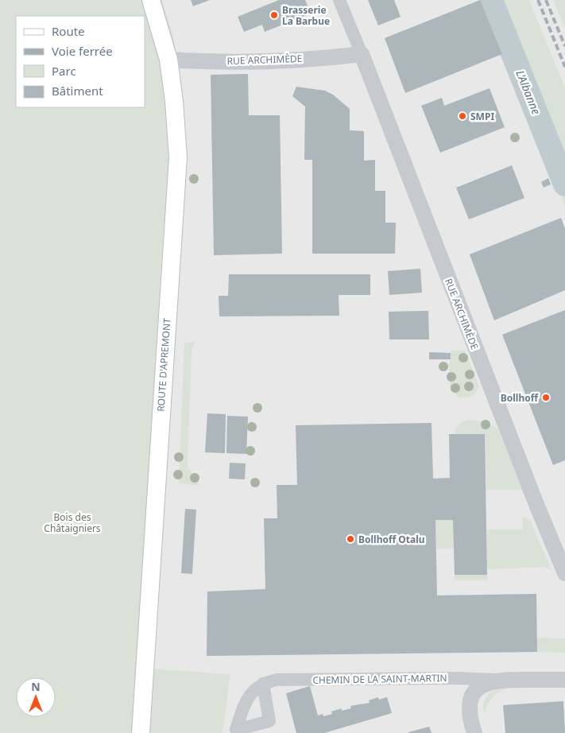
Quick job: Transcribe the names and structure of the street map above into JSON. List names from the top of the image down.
{
  "streets": {
    "main road": ["ROUTE D'APREMONT"],
    "street": ["RUE ARCHIMÈDE", "CHEMIN DE LA SAINT-MARTIN"]
  },
  "crossings": [
    ["RUE ARCHIMÈDE", "ROUTE D'APREMONT"]
  ],
  "water": ["L'Albanne"],
  "parks": ["Bois des Châtaigniers"],
  "places": [
    "Brasserie La Barbue",
    "SMPI",
    "Bollhoff",
    "Bollhoff Otalu"
  ],
  "legend": [
    "Route",
    "Voie ferrée",
    "Parc",
    "Bâtiment"
  ],
  "north": "top"
}
